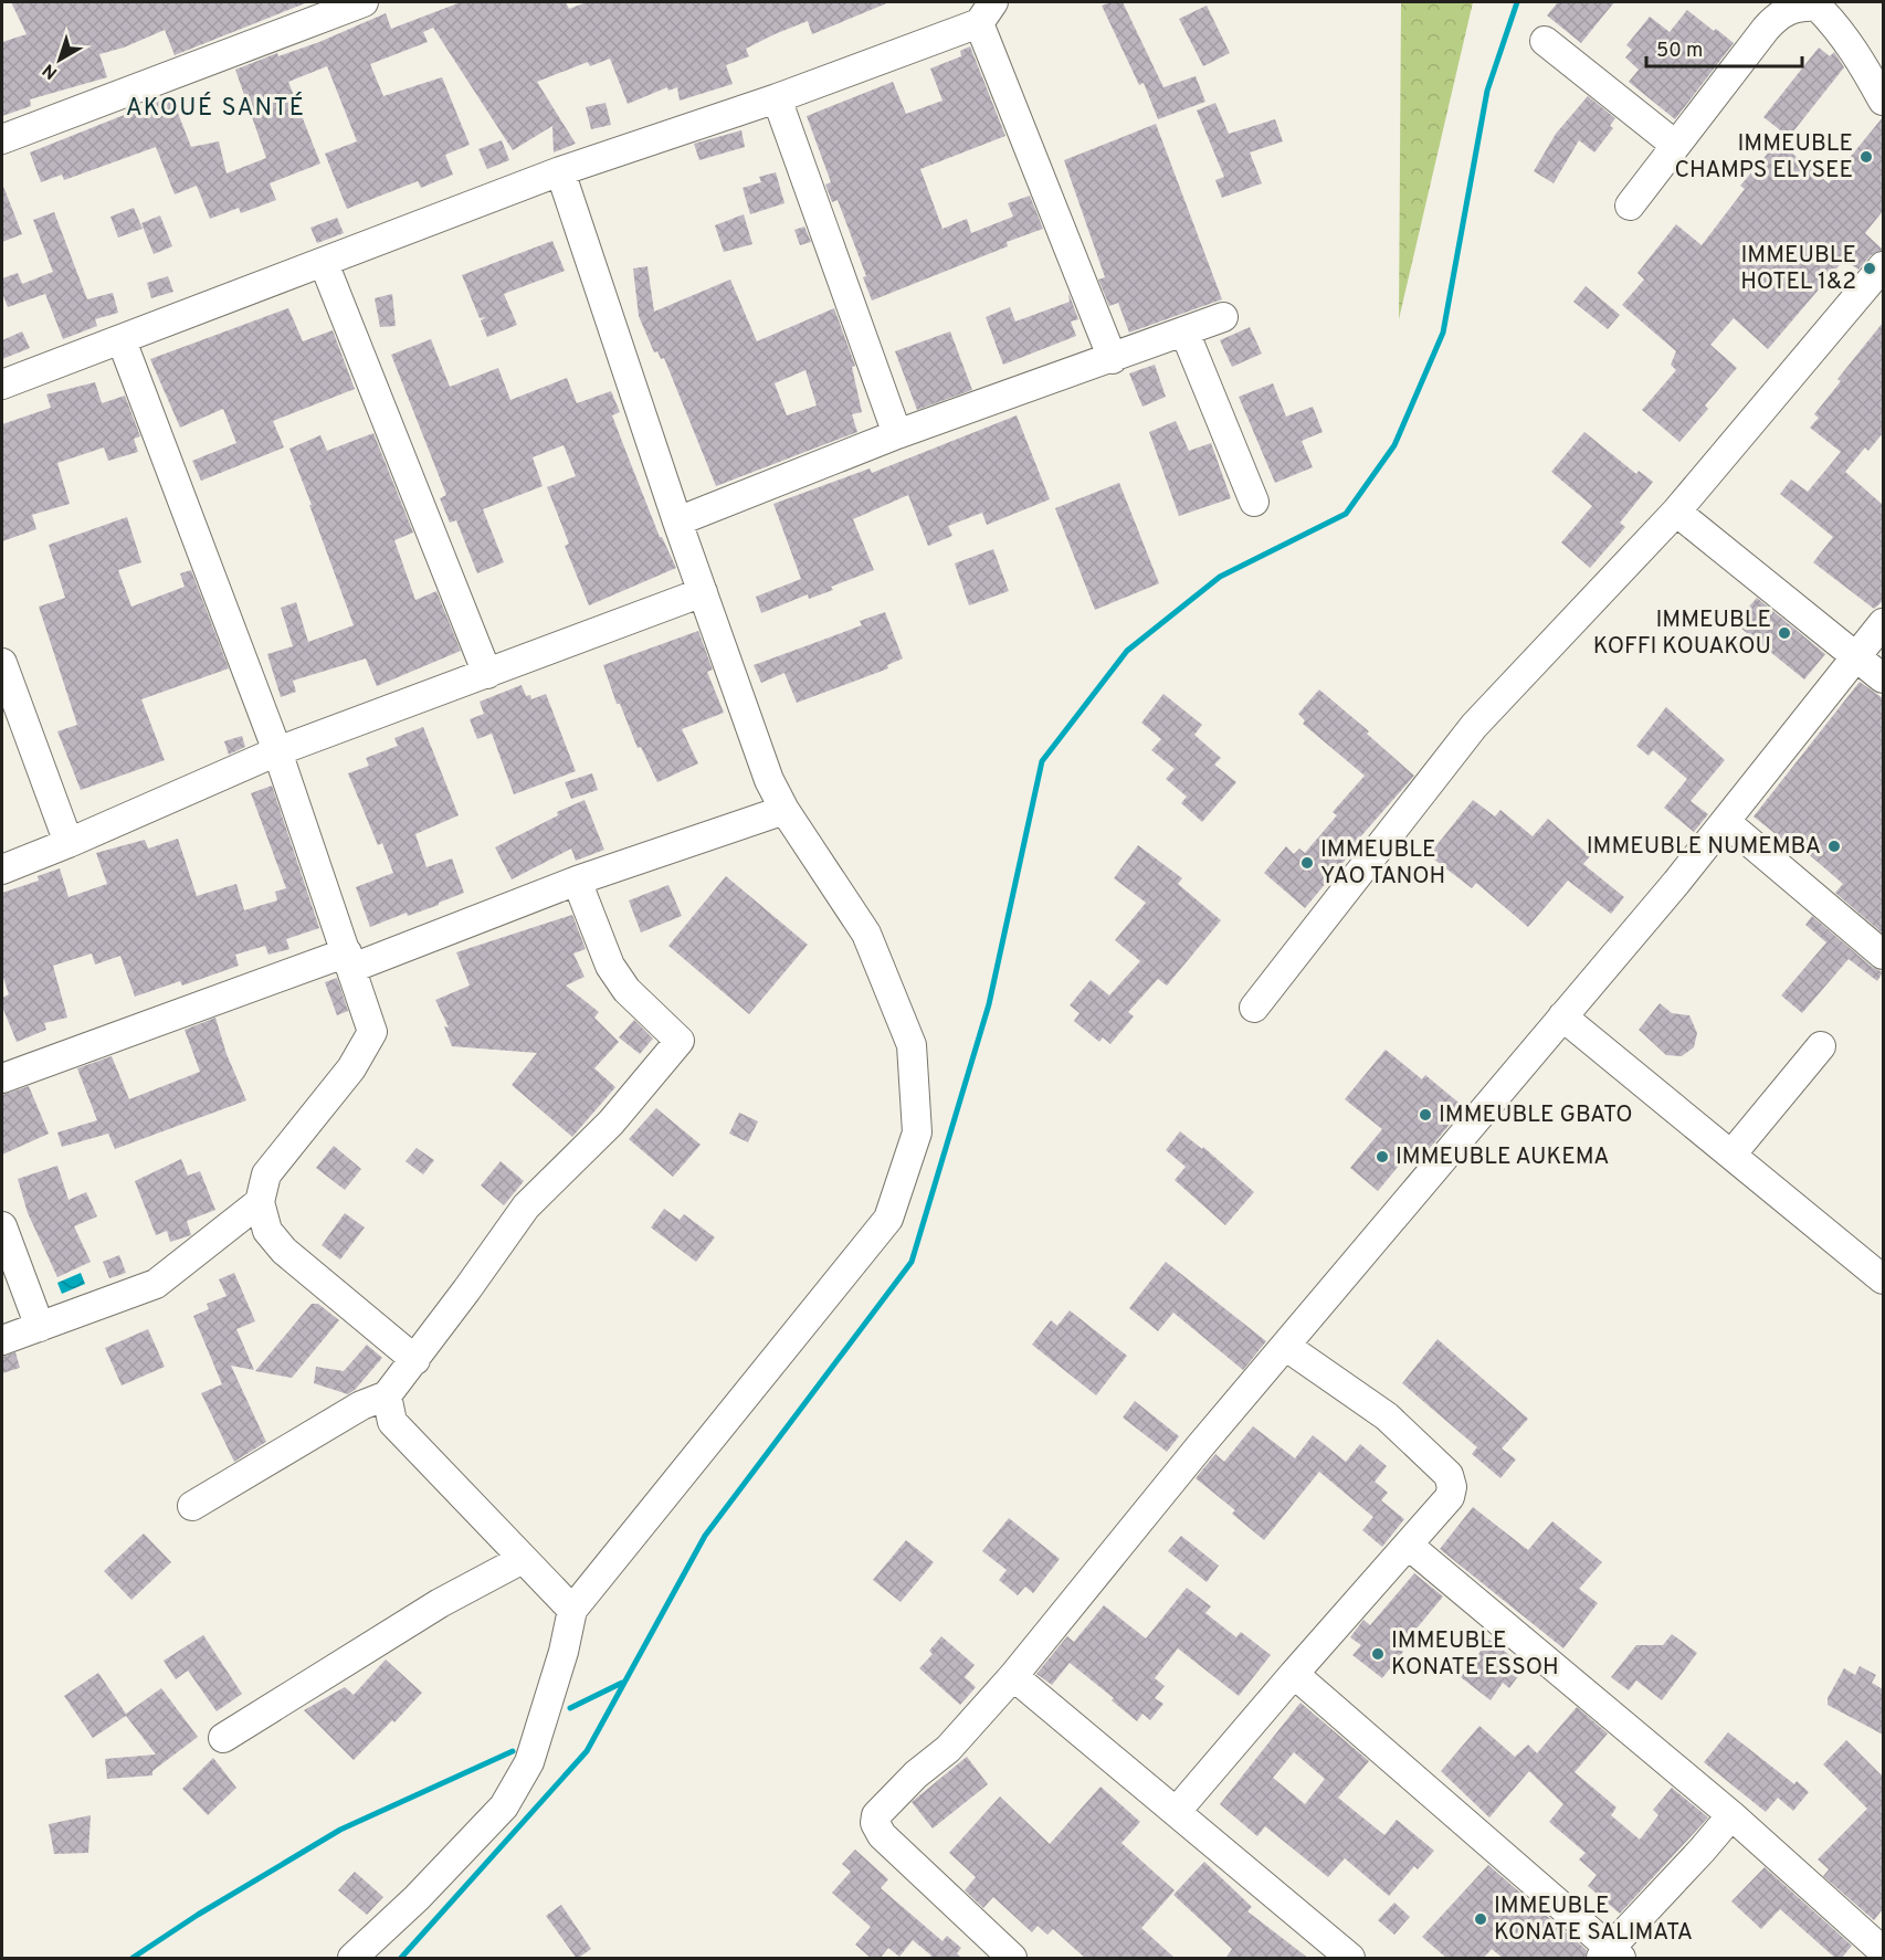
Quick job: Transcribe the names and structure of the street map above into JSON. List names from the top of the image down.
{
  "districts": ["AKOUÉ SANTÉ"],
  "places": [
    "IMMEUBLE CHAMPS ELYSEE",
    "IMMEUBLE HOTEL 1&2",
    "IMMEUBLE KOFFI KOUAKOU",
    "IMMEUBLE NUMEMBA",
    "IMMEUBLE YAO TANOH",
    "IMMEUBLE GBATO",
    "IMMEUBLE AUKEMA",
    "IMMEUBLE KONATE ESSOH",
    "IMMEUBLE KONATE SALIMATA"
  ],
  "scale_bar": "50 m",
  "north": "bottom left"
}
